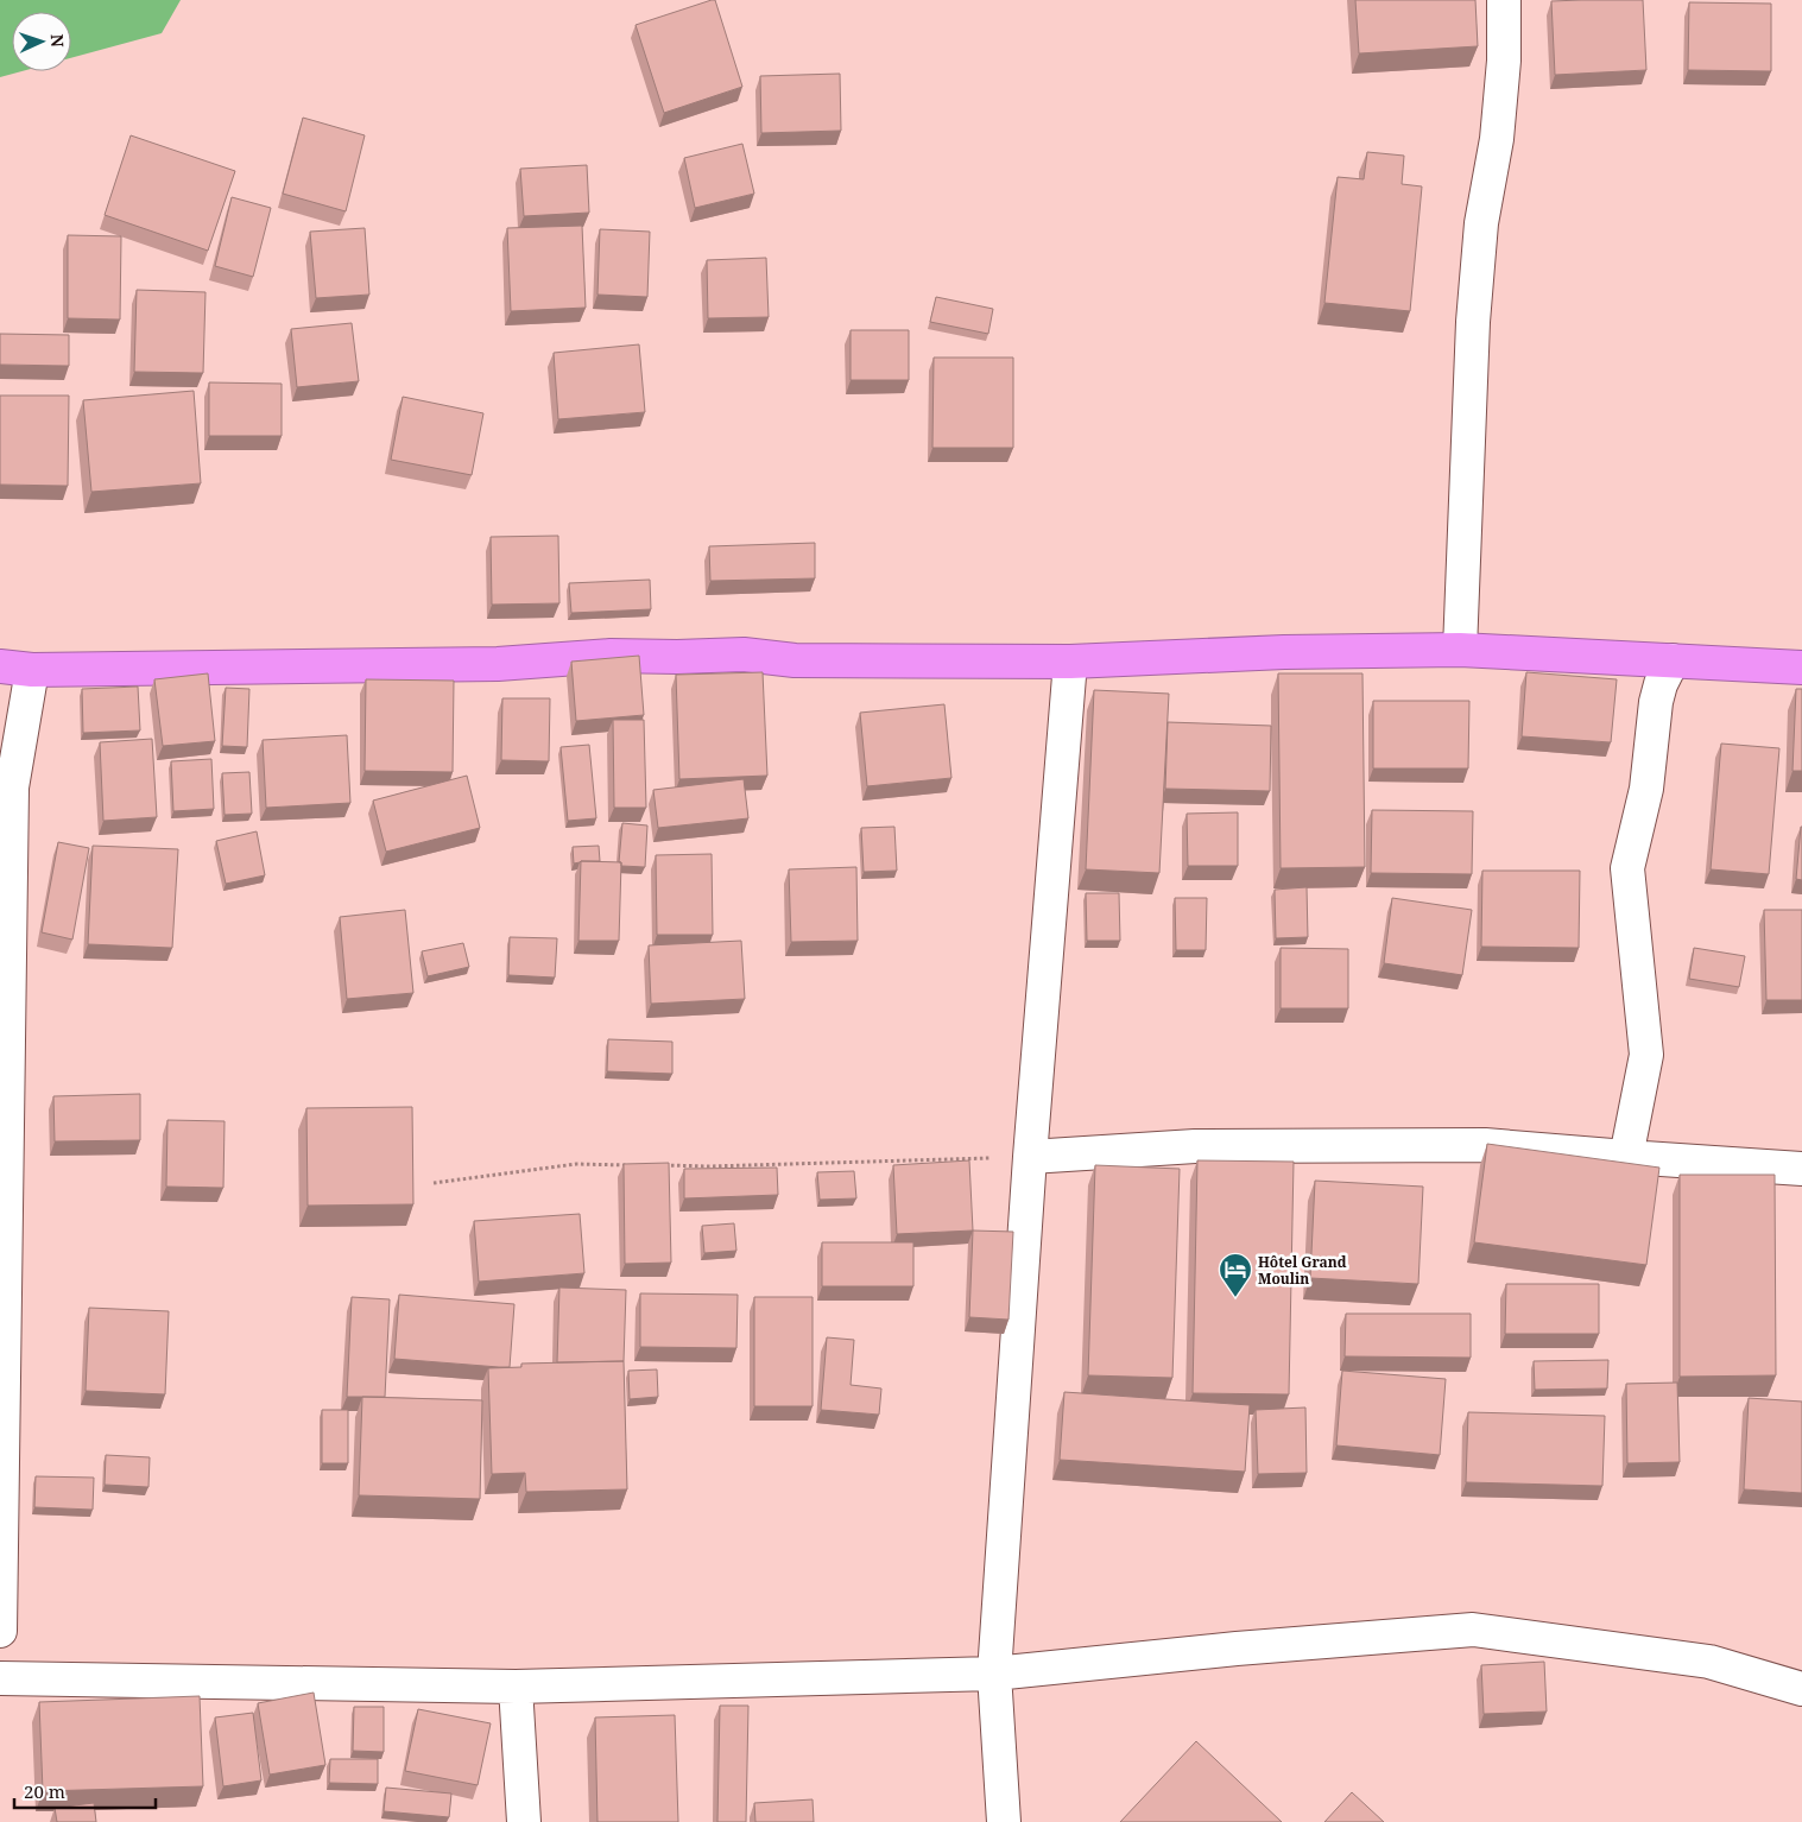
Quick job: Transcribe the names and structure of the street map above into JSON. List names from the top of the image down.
{
  "places": {
    "hotel": ["Hôtel Grand Moulin"]
  },
  "scale_bar": "20 m",
  "north": "right"
}
